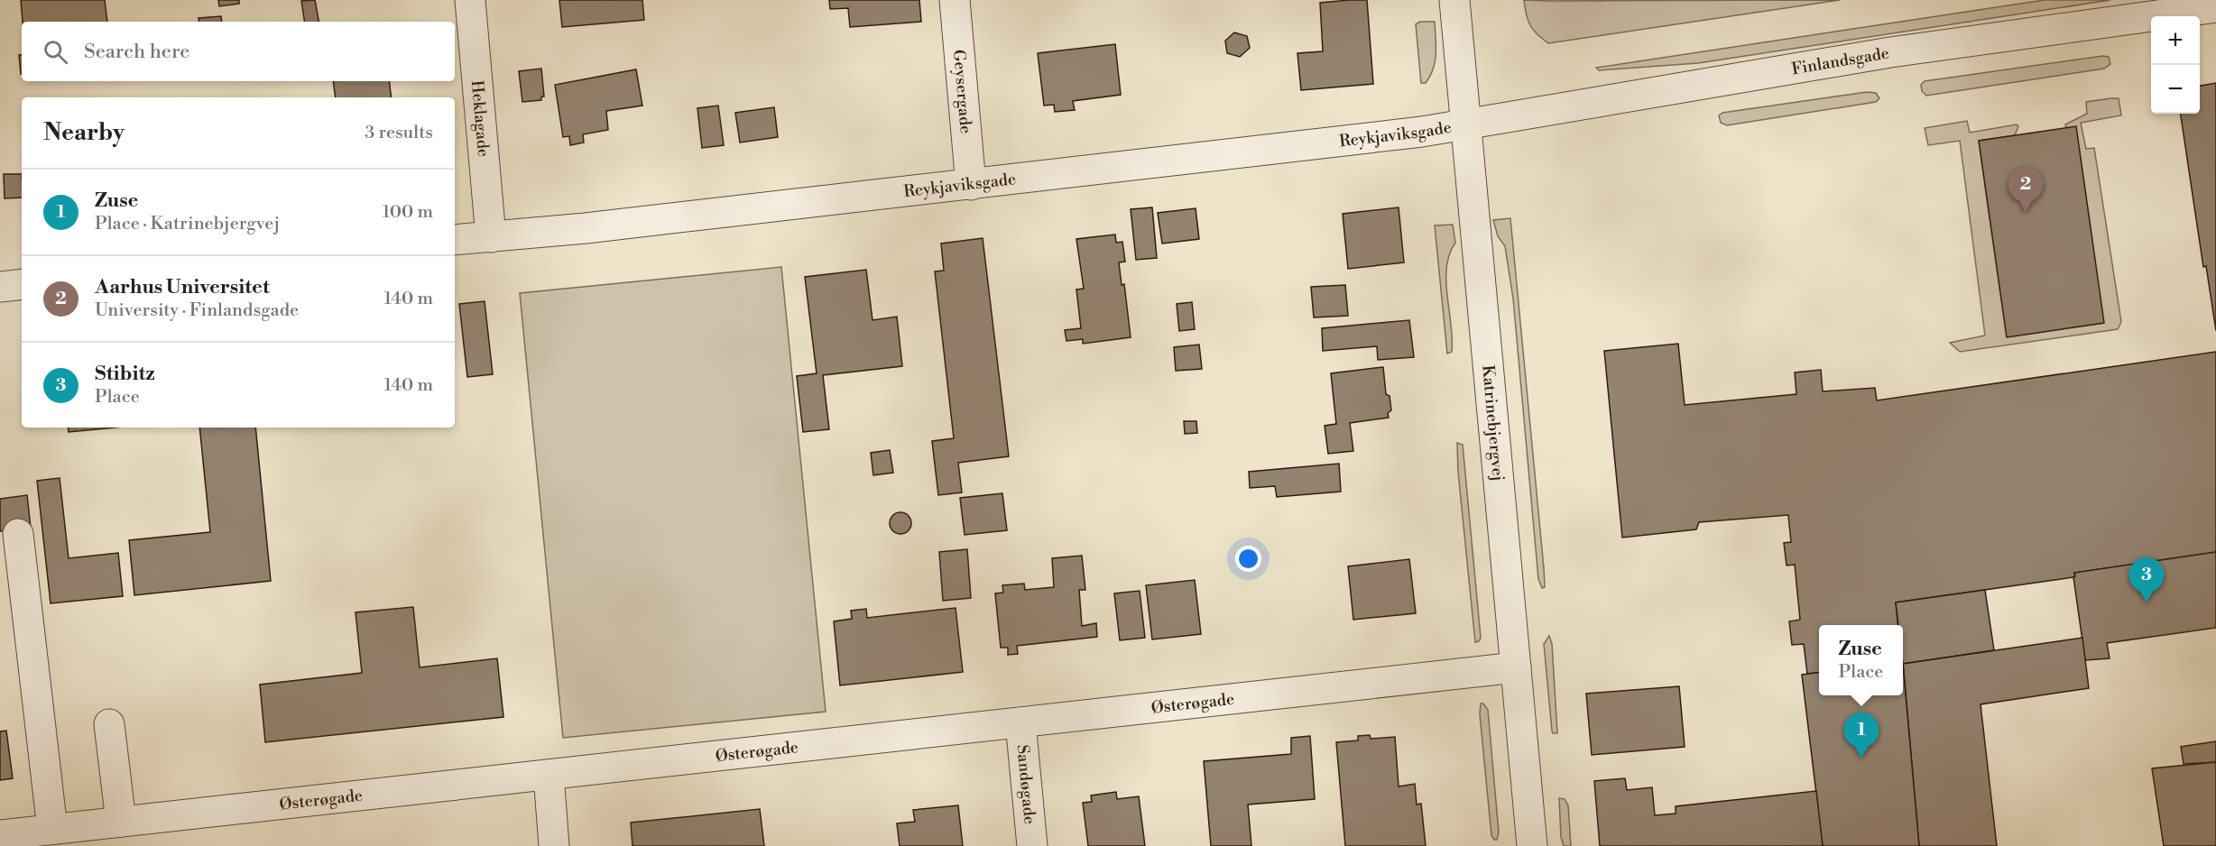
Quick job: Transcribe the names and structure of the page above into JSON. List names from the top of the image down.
{
  "streets": {
    "street": [
      "Finlandsgade",
      "Geysergade",
      "Heklagade",
      "Reykjaviksgade",
      "Katrinebjergvej",
      "Østerøgade",
      "Sandøgade"
    ]
  },
  "crossings": [
    ["Finlandsgade", "Reykjaviksgade"],
    ["Finlandsgade", "Katrinebjergvej"],
    ["Geysergade", "Reykjaviksgade"],
    ["Heklagade", "Reykjaviksgade"],
    ["Reykjaviksgade", "Katrinebjergvej"],
    ["Katrinebjergvej", "Østerøgade"],
    ["Østerøgade", "Sandøgade"]
  ],
  "page": {
    "map_buttons": ["+", "−"],
    "search": "Search here",
    "heading": ["Nearby", "3 results"],
    "pins": ["2", "3", "1"],
    "list": [
      {
        "mark": "1",
        "name": "Zuse",
        "note": "Place · Katrinebjergvej",
        "value": "100 m"
      },
      {
        "mark": "2",
        "name": "Aarhus Universitet",
        "note": "University · Finlandsgade",
        "value": "140 m"
      },
      {
        "mark": "3",
        "name": "Stibitz",
        "note": "Place",
        "value": "140 m"
      }
    ],
    "popup": ["Zuse", "Place"]
  }
}
